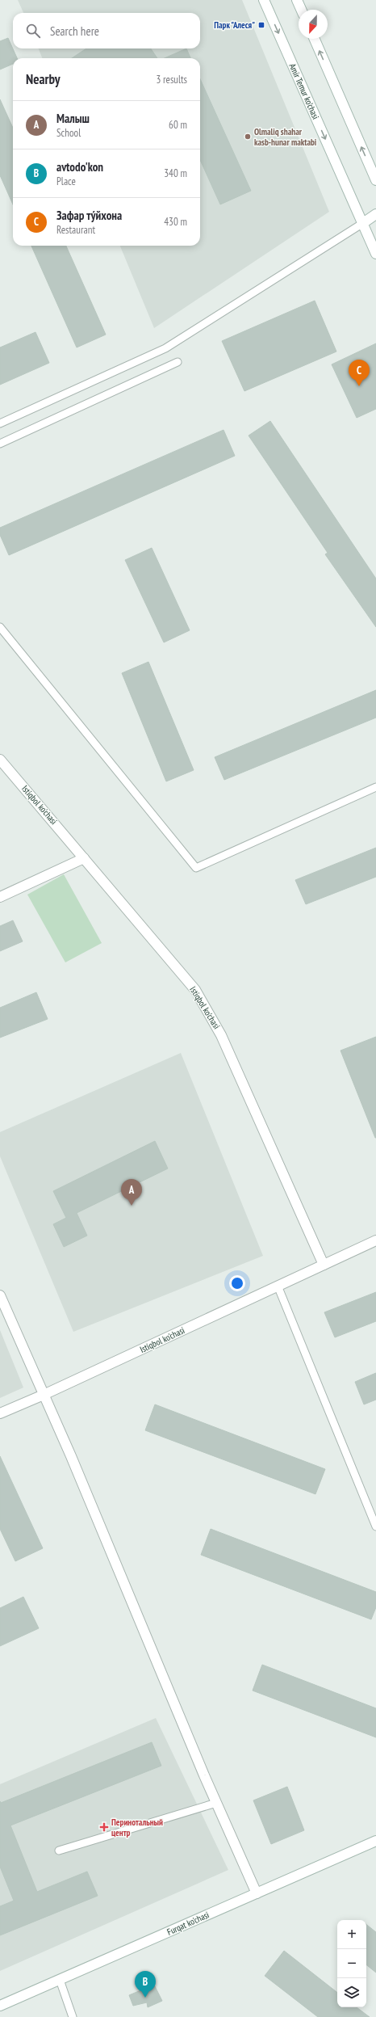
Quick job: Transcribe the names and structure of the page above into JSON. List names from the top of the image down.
{
  "streets": {
    "street": ["Amir Temur ko'chasi", "Istiqbol ko'chasi", "Furqat ko'chasi"]
  },
  "places": {
    "transit": ["Парк \"Алеся\""],
    "other": ["Olmaliq shahar kasb-hunar maktabi"],
    "health": ["Перинотальный центр"]
  },
  "north": "bottom",
  "page": {
    "search": "Search here",
    "heading": ["Nearby", "3 results"],
    "list": [
      {
        "mark": "A",
        "name": "Малыш",
        "note": "School",
        "value": "60 m"
      },
      {
        "mark": "B",
        "name": "avtodo'kon",
        "note": "Place",
        "value": "340 m"
      },
      {
        "mark": "C",
        "name": "Зафар тýйхона",
        "note": "Restaurant",
        "value": "430 m"
      }
    ],
    "pins": ["C", "A", "B"],
    "map_buttons": ["+", "−"]
  }
}
